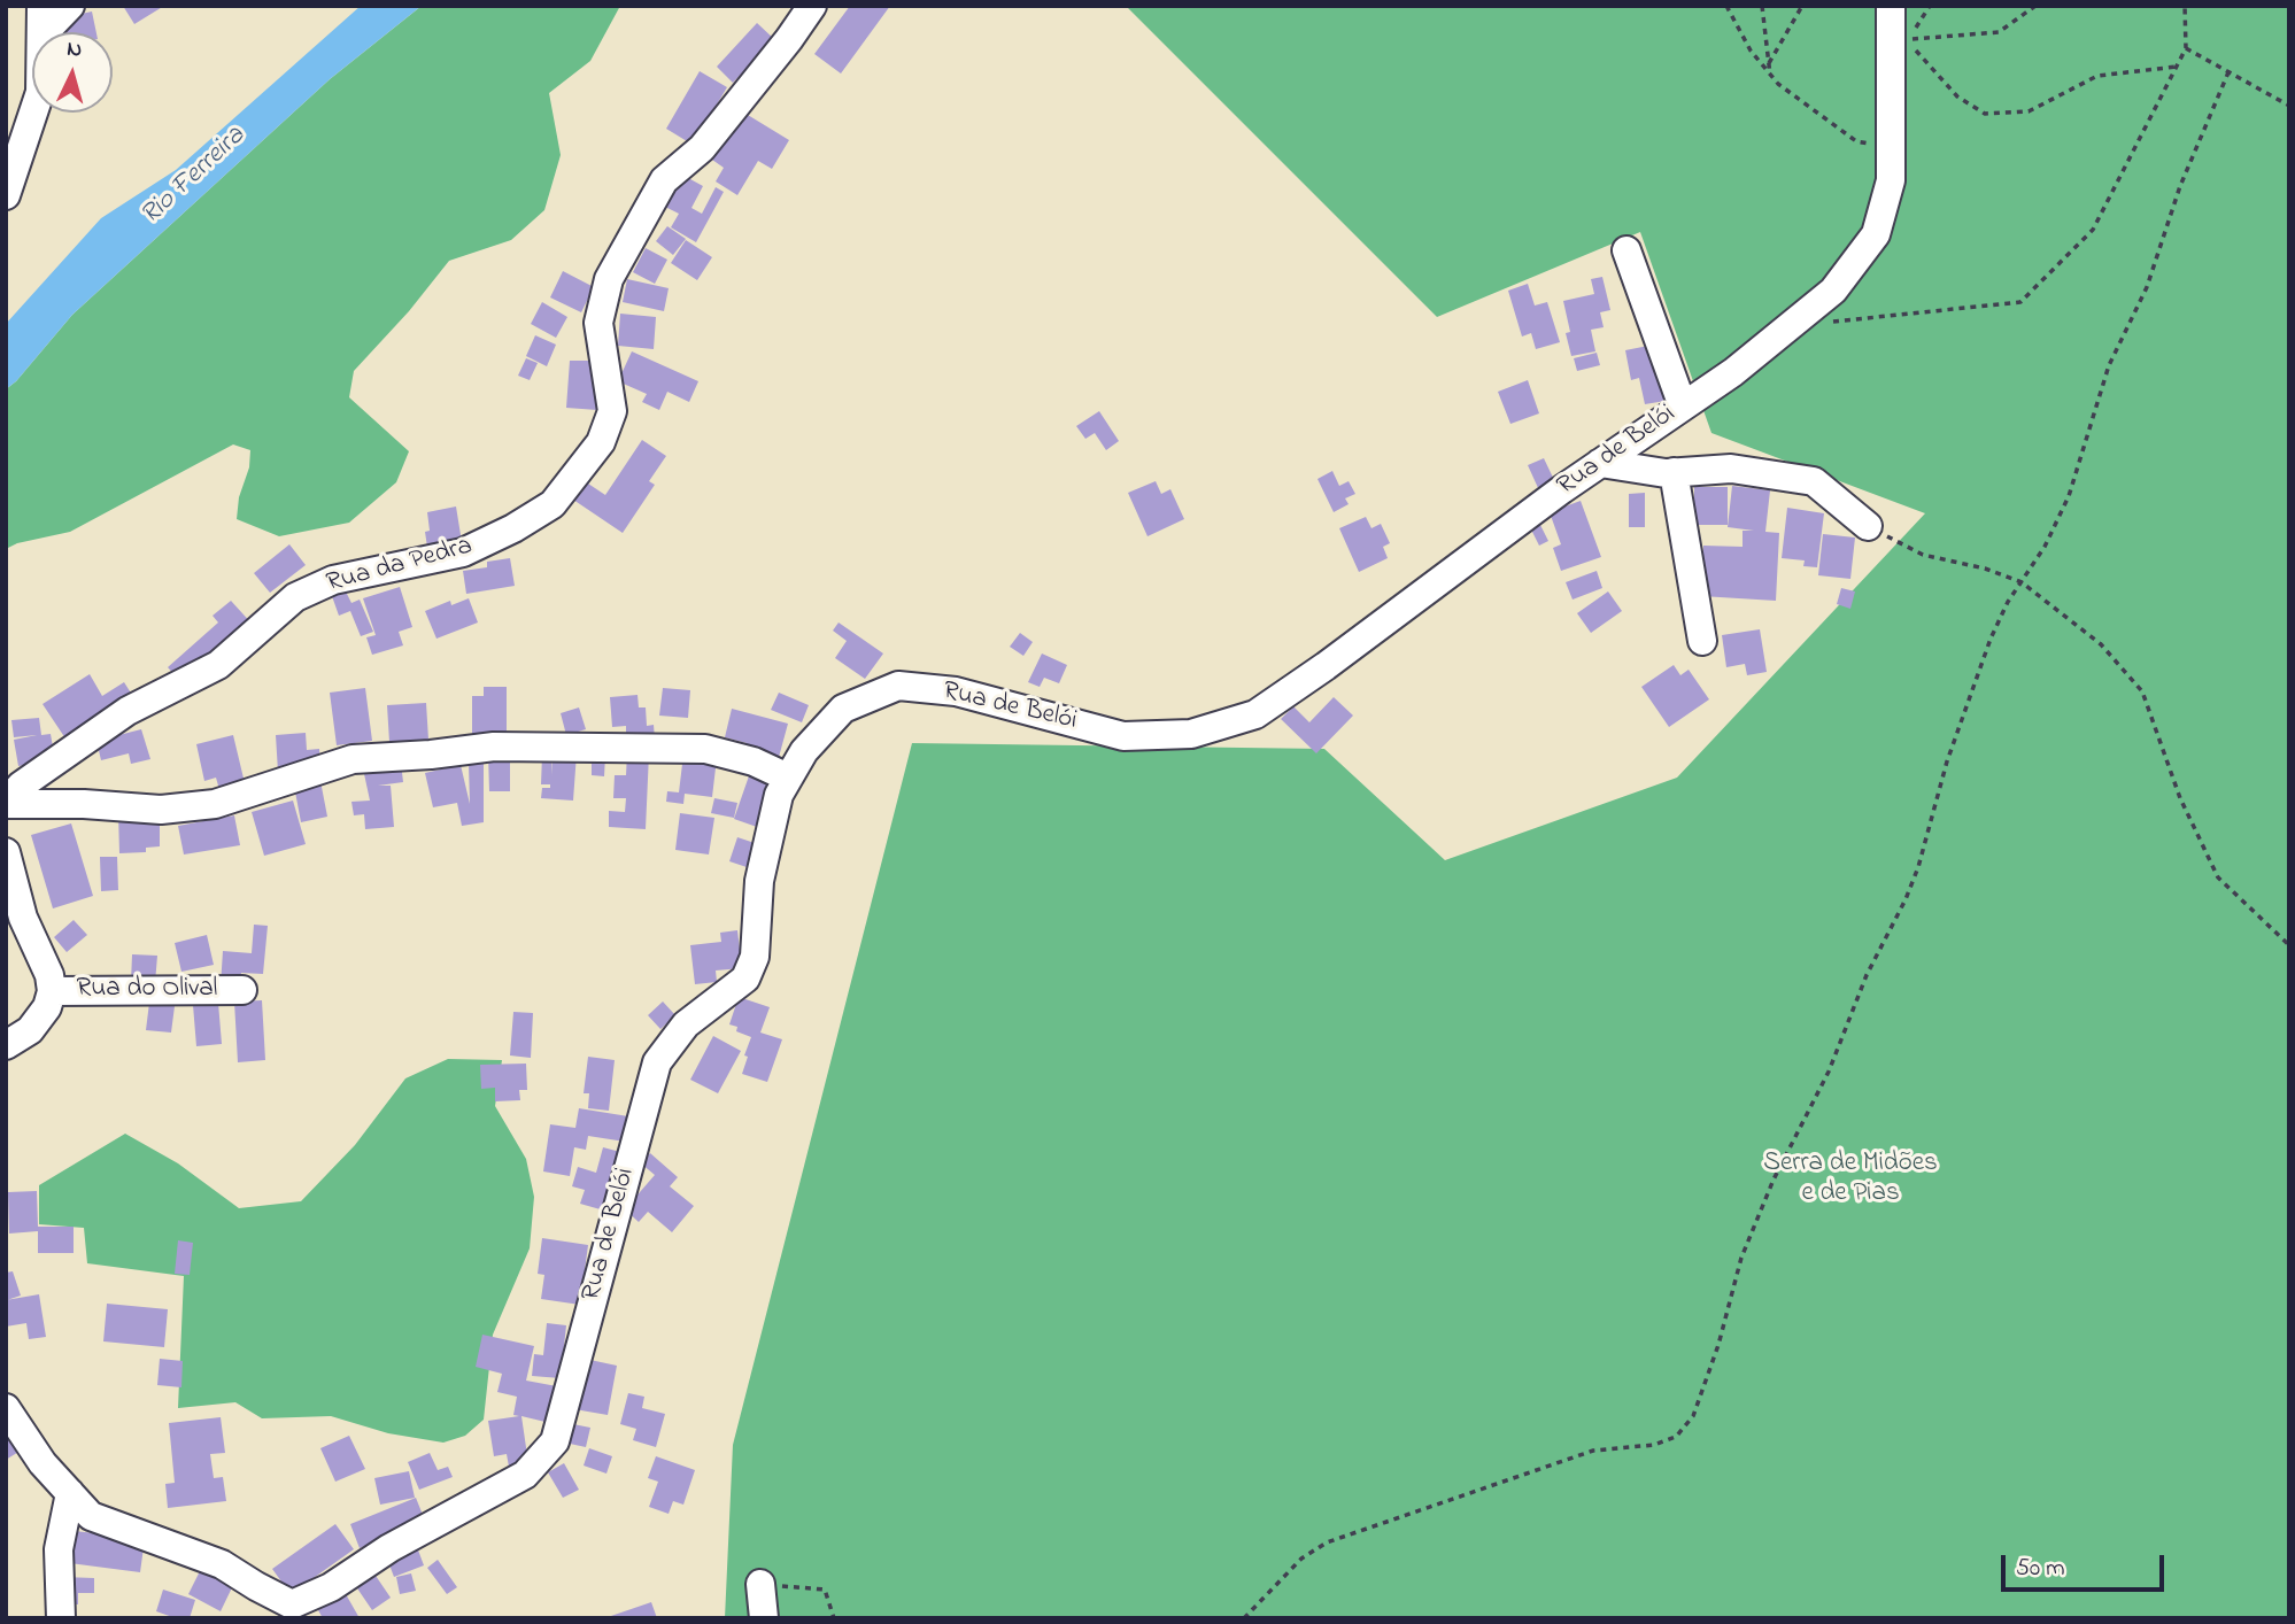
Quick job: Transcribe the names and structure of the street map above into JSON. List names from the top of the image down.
{
  "streets": {
    "street": ["Rua de Belói", "Rua da Pedra", "Rua do Olival"]
  },
  "water": ["Rio Ferreira"],
  "parks": ["Serra de Midões e de Pias"],
  "scale_bar": "50 m",
  "north": "top"
}
